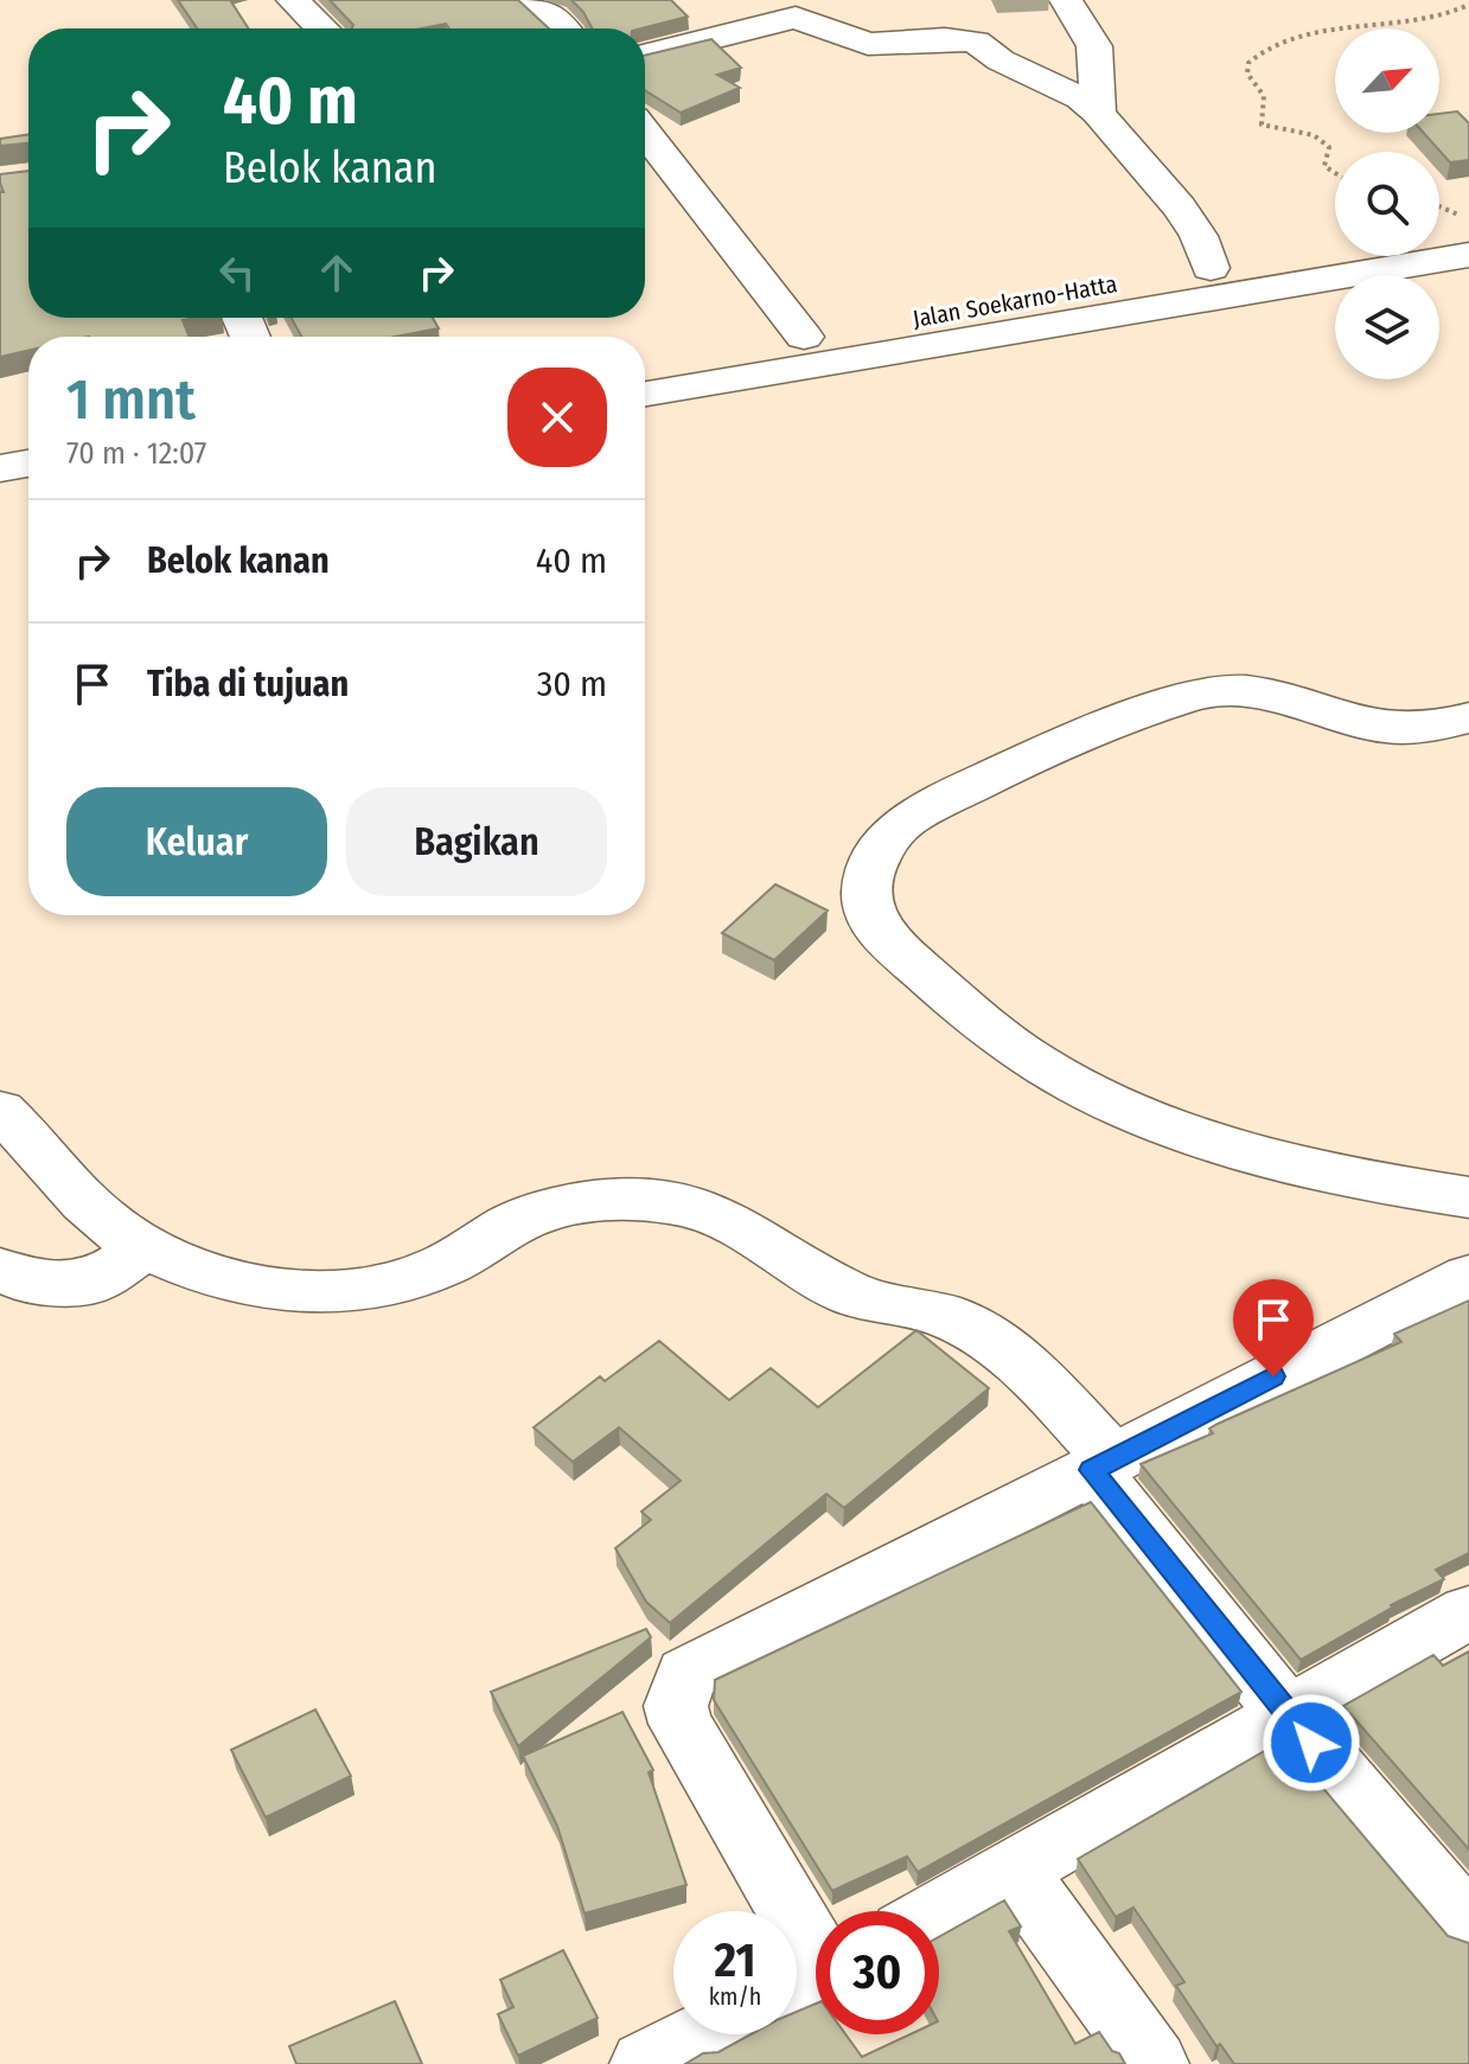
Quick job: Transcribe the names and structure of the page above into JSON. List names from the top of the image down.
{
  "streets": {
    "street": ["Jalan Soekarno-Hatta"]
  },
  "north": "top right",
  "page": {
    "turn": ["40 m", "Belok kanan"],
    "heading": ["1 mnt", "70 m · 12:07"],
    "list": [
      {
        "name": "Belok kanan",
        "value": "40 m"
      },
      {
        "name": "Tiba di tujuan",
        "value": "30 m"
      }
    ],
    "buttons": ["Keluar", "Bagikan"],
    "speed": "21 km/h",
    "limit": "30"
  }
}
